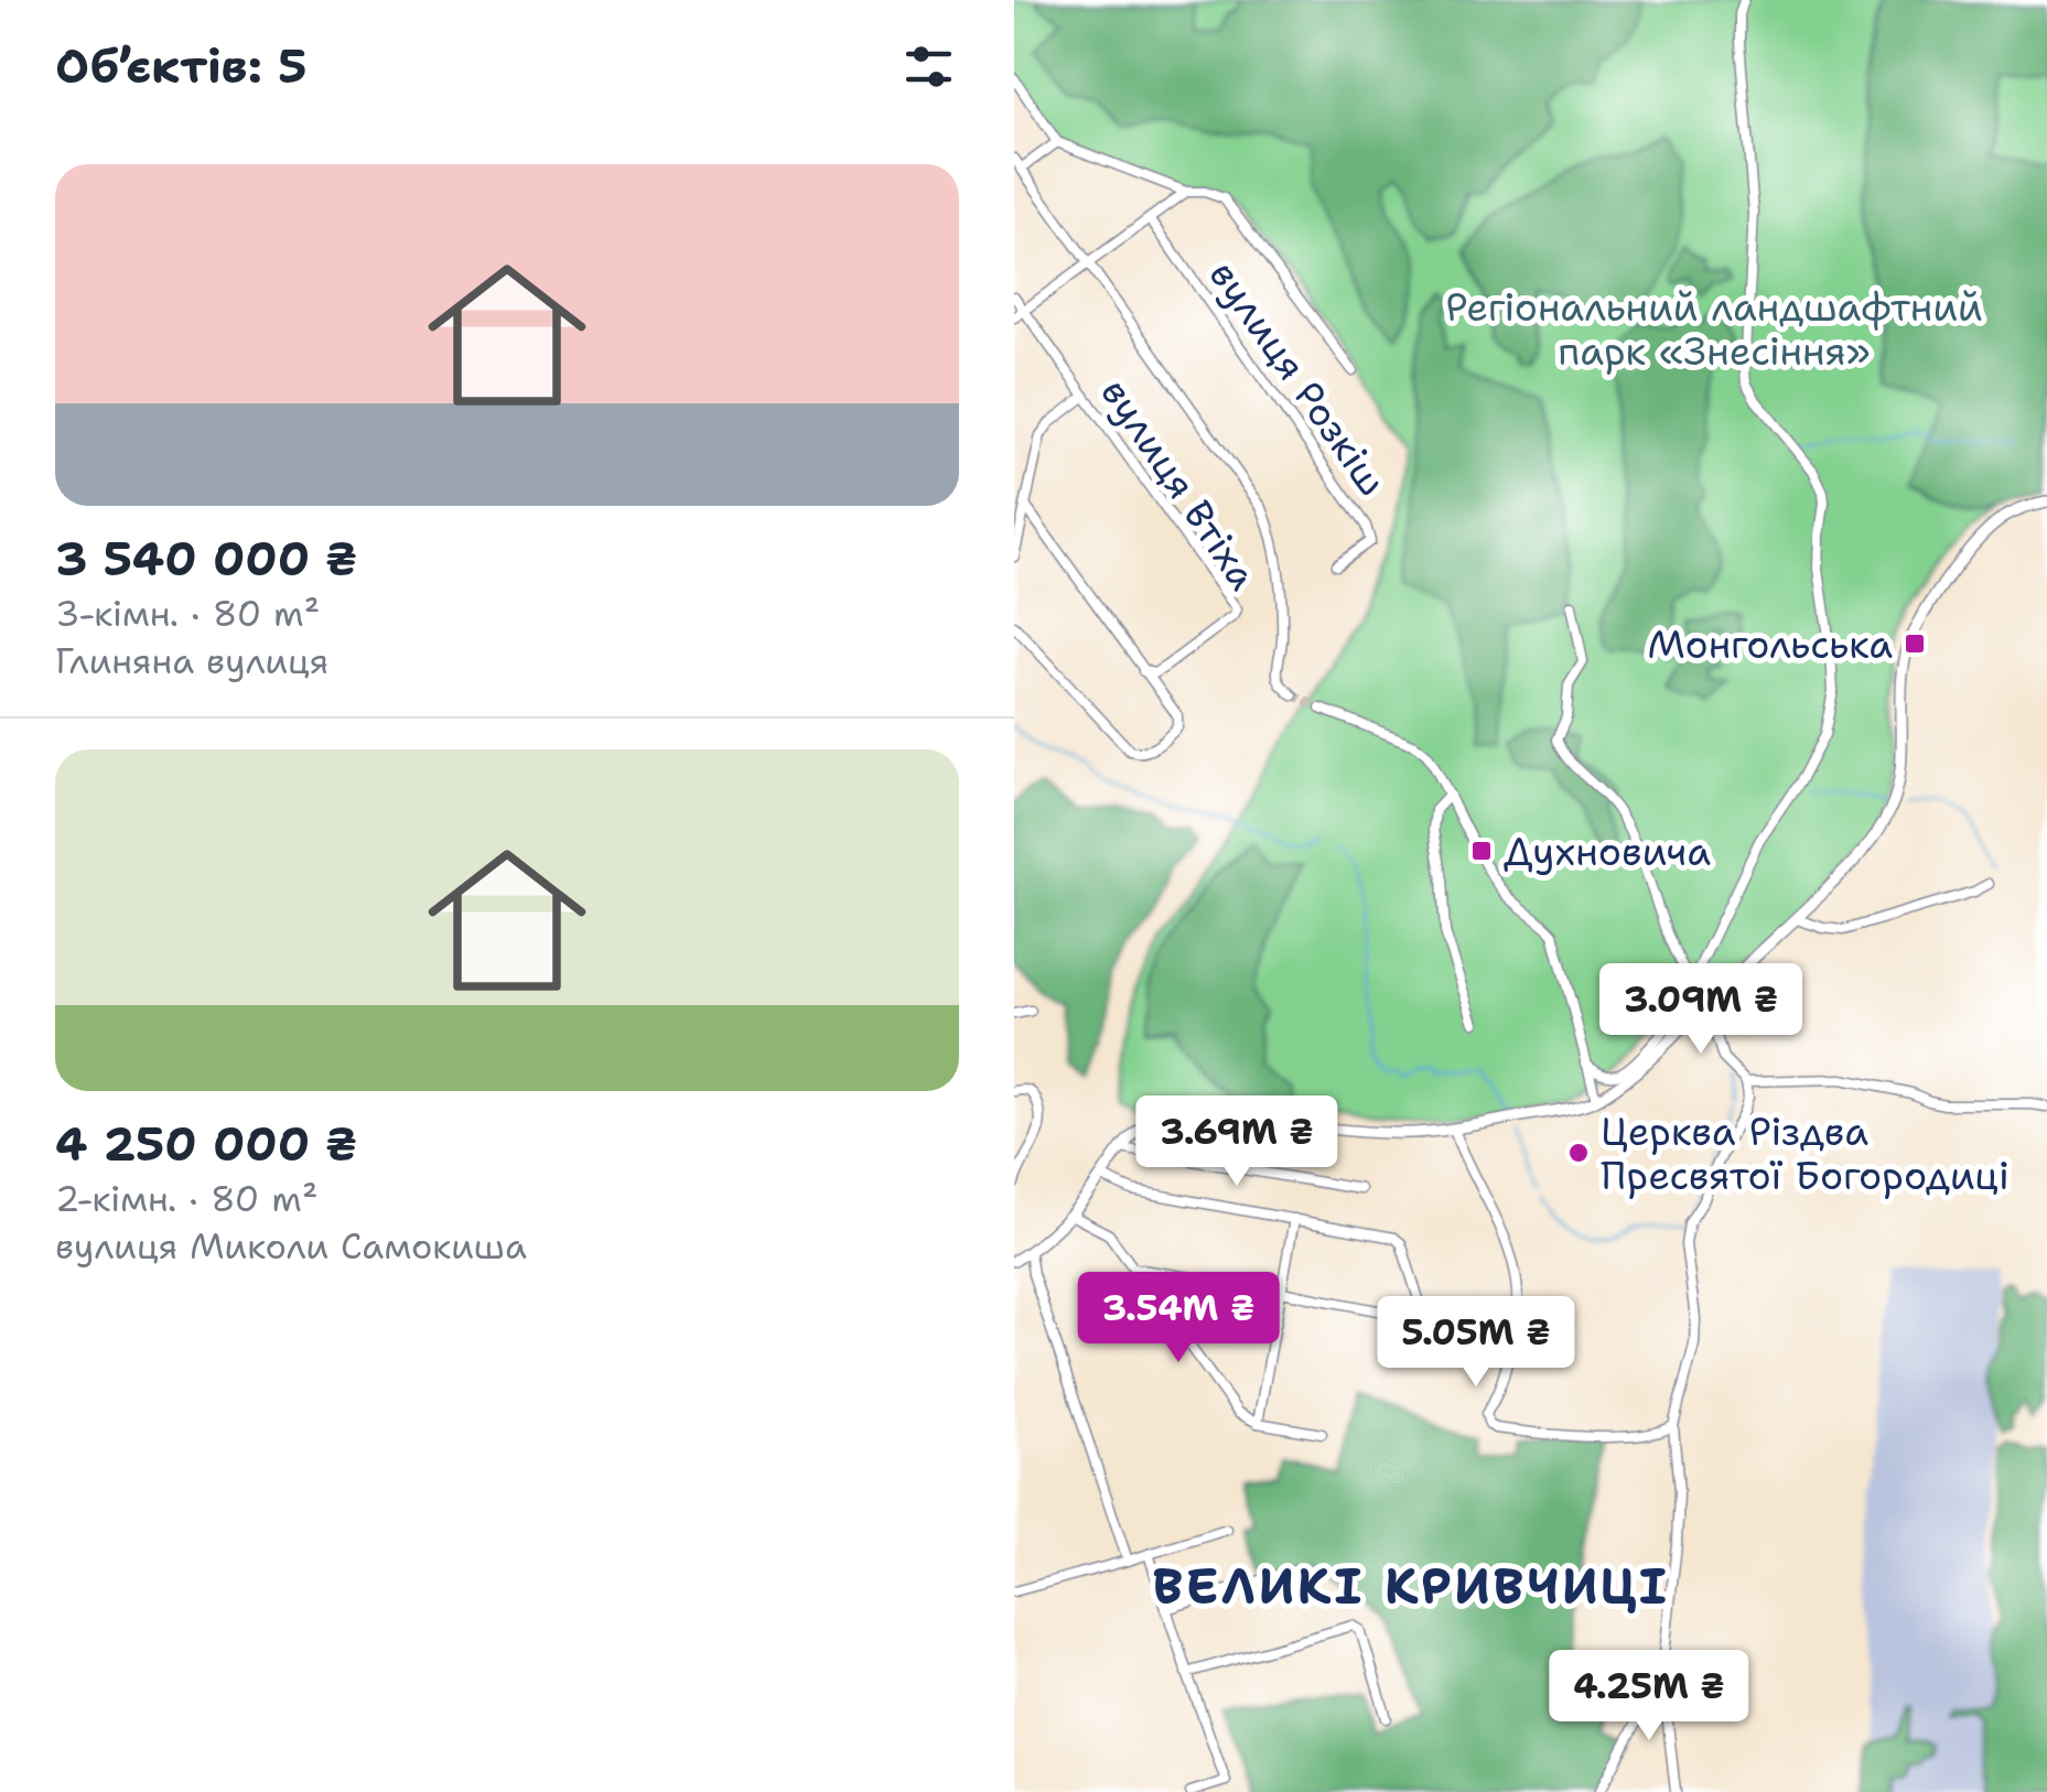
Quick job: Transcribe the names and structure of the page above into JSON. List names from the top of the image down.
{
  "streets": {
    "street": ["вулиця Розкіш", "вулиця Втіха"]
  },
  "districts": ["ВЕЛИКІ КРИВЧИЦІ"],
  "parks": ["Регіональний ландшафтний парк «Знесіння»"],
  "places": {
    "transit": ["Монгольська", "Духновича"],
    "other": ["Церква Різдва Пресвятої Богородиці"]
  },
  "page": {
    "heading": "Об’єктів: 5",
    "list": [
      {
        "name": "3 540 000 ₴",
        "note": "3-кімн. · 80 m² · Глиняна вулиця"
      },
      {
        "name": "4 250 000 ₴",
        "note": "2-кімн. · 80 m² · вулиця Миколи Самокиша"
      }
    ],
    "price": [
      "3.09M ₴",
      "3.69M ₴",
      "3.54M ₴",
      "5.05M ₴",
      "4.25M ₴"
    ]
  }
}
